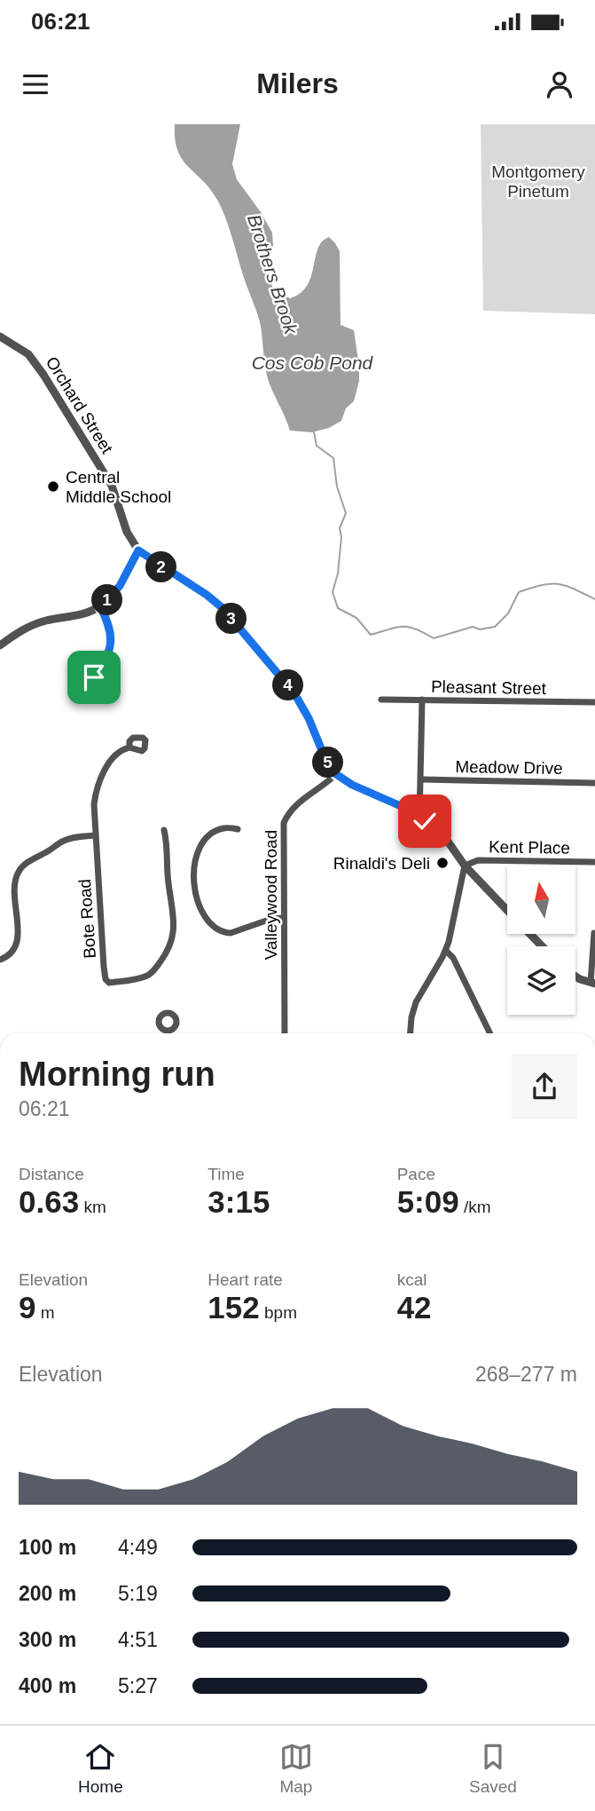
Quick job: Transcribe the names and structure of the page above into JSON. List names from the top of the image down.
{
  "streets": {
    "street": [
      "Orchard Street",
      "Pleasant Street",
      "Meadow Drive",
      "Kent Place",
      "Valleywood Road",
      "Bote Road"
    ]
  },
  "crossings": [
    ["Orchard Street", "Valleywood Road"]
  ],
  "water": ["Brothers Brook", "Cos Cob Pond"],
  "parks": ["Montgomery Pinetum"],
  "places": ["Central Middle School", "Rinaldi's Deli"],
  "north": "top",
  "page": {
    "status": "06:21",
    "header": "Milers",
    "pins": [
      "2",
      "1",
      "3",
      "4",
      "5"
    ],
    "heading": ["Morning run", "06:21"],
    "stats": [
      ["Distance", "0.63 km"],
      ["Time", "3:15"],
      ["Pace", "5:09 /km"],
      ["Elevation", "9 m"],
      ["Heart rate", "152 bpm"],
      ["kcal", "42"]
    ],
    "chart": ["Elevation", "268–277 m"],
    "list": [
      {
        "name": "100 m",
        "note": "4:49"
      },
      {
        "name": "200 m",
        "note": "5:19"
      },
      {
        "name": "300 m",
        "note": "4:51"
      },
      {
        "name": "400 m",
        "note": "5:27"
      }
    ],
    "tabs": ["Home", "Map", "Saved"]
  }
}
